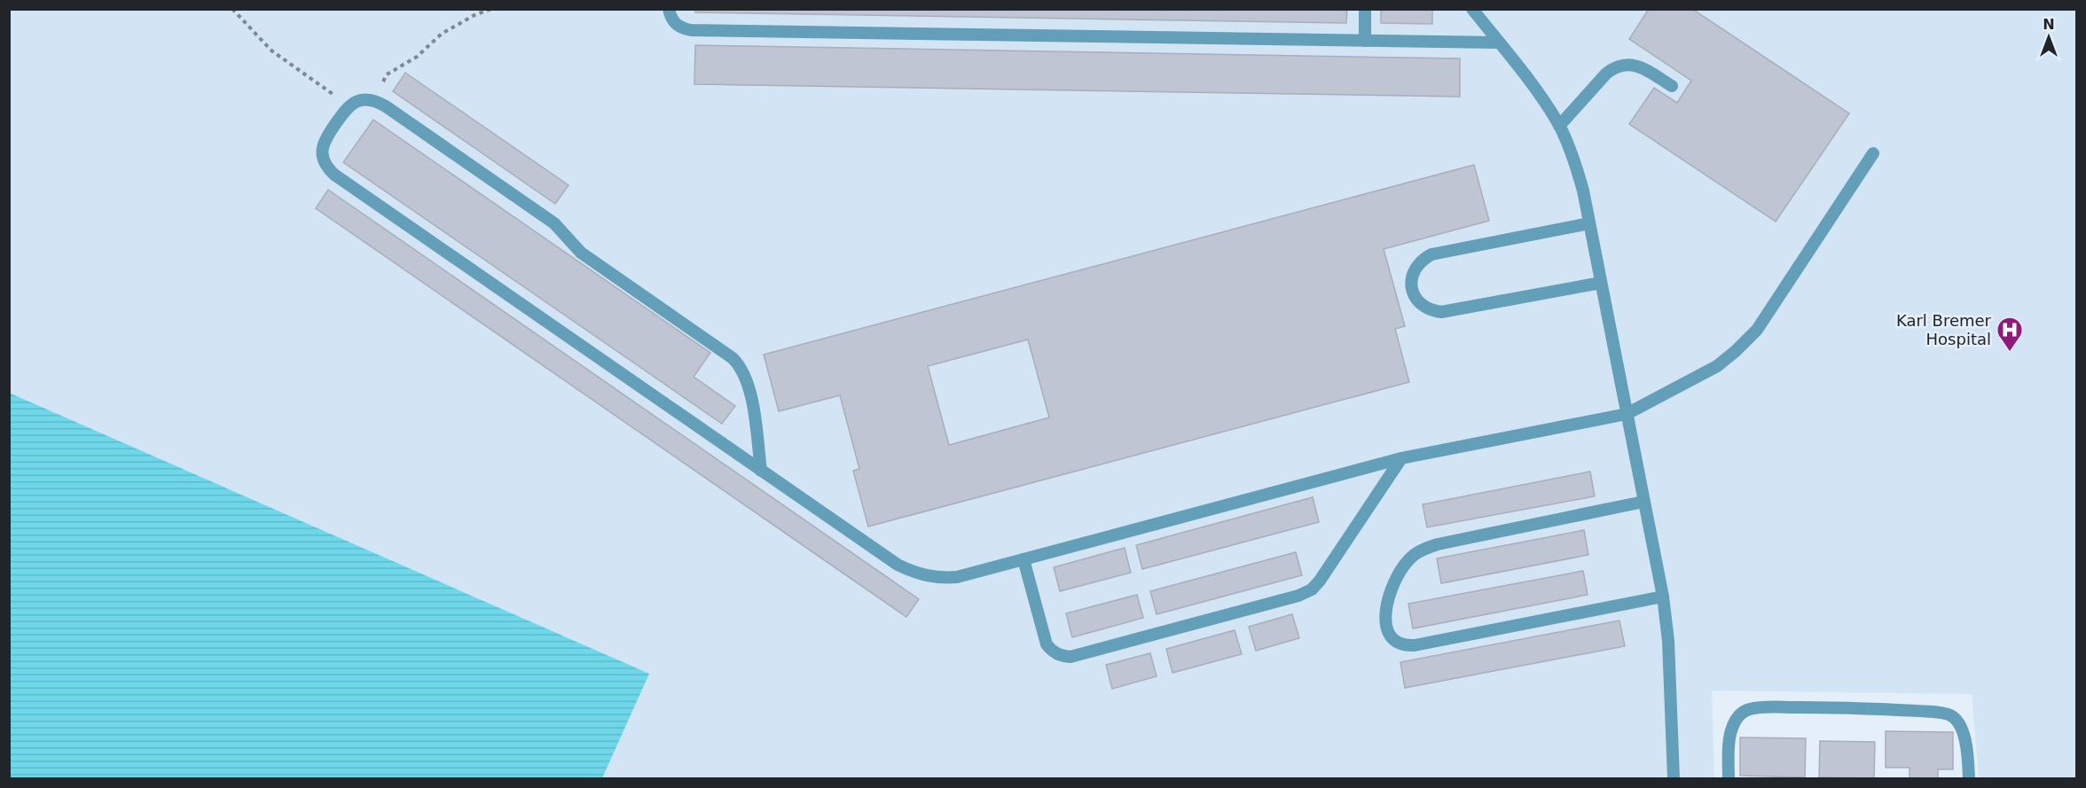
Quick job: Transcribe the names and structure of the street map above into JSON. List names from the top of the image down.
{
  "places": {
    "hospital": ["Karl Bremer Hospital"]
  },
  "north": "top"
}
